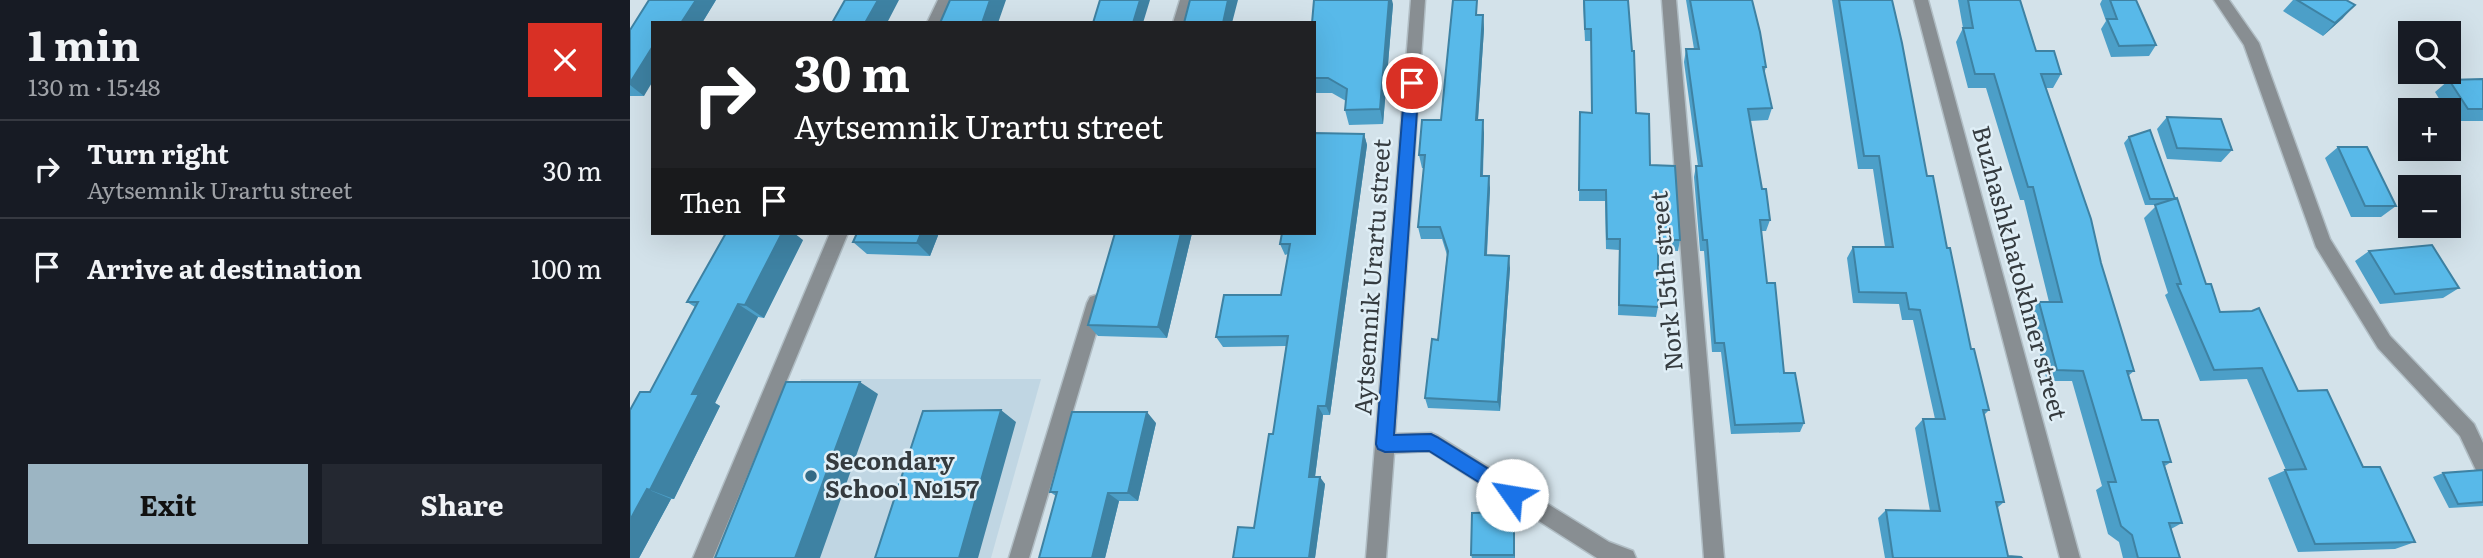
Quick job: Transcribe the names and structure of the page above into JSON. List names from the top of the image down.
{
  "streets": {
    "street": ["Buzhashkhatokhner street", "Aytsemnik Urartu street", "Nork 15th street"]
  },
  "places": ["Secondary School №157"],
  "page": {
    "heading": ["1 min", "130 m · 15:48"],
    "map_buttons": ["+", "−"],
    "turn": ["30 m", "Aytsemnik Urartu street"],
    "list": [
      {
        "name": "Turn right",
        "note": "Aytsemnik Urartu street",
        "value": "30 m"
      },
      {
        "name": "Arrive at destination",
        "value": "100 m"
      }
    ],
    "then": "Then",
    "buttons": ["Exit", "Share"]
  }
}
